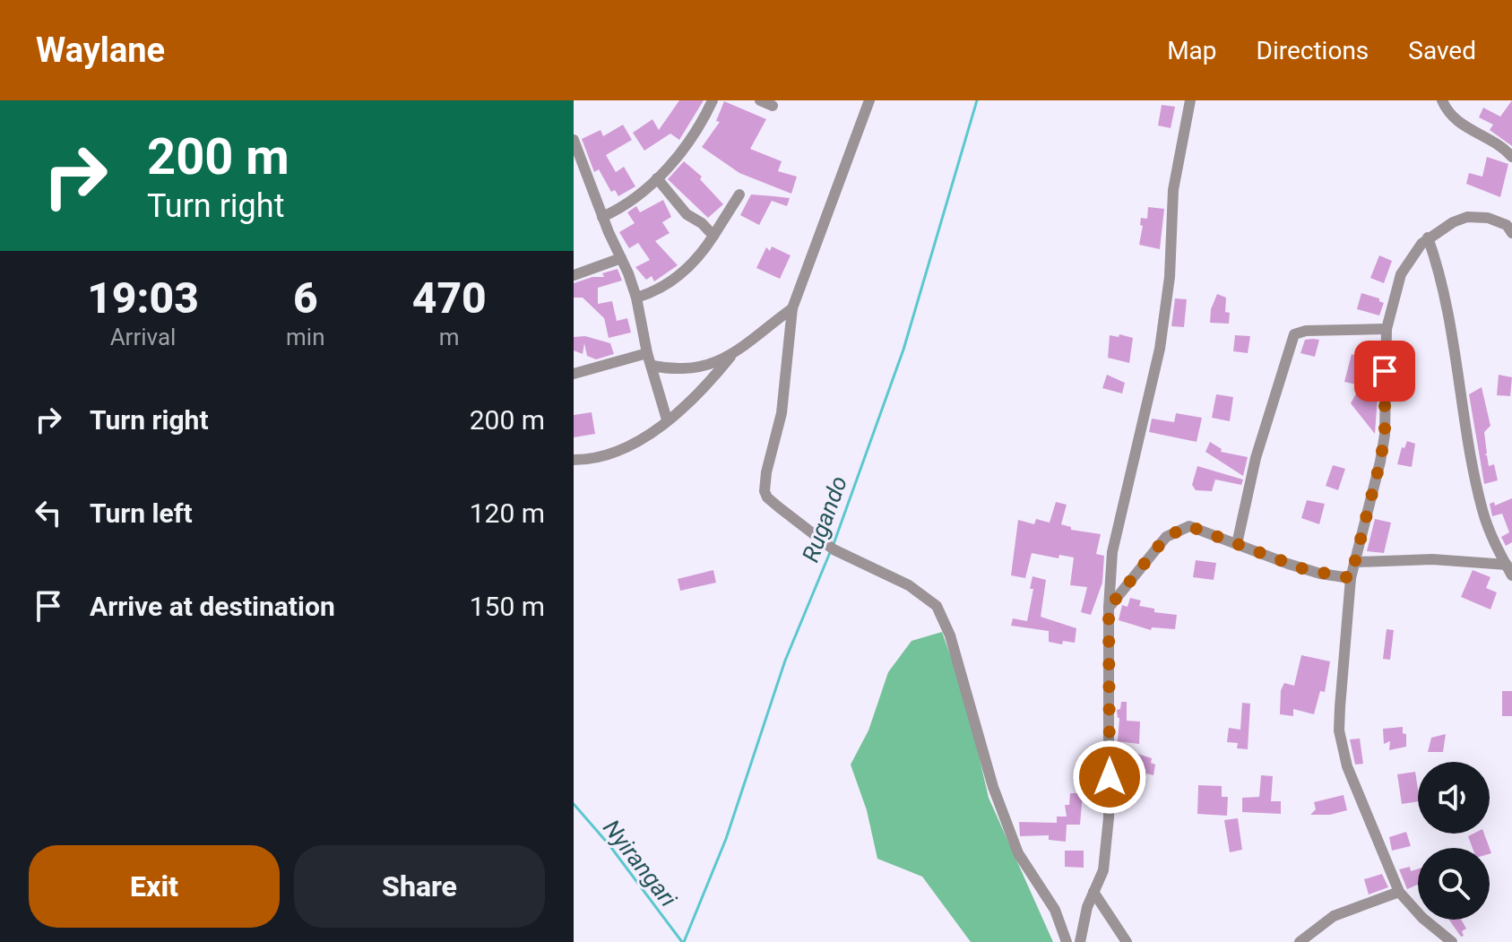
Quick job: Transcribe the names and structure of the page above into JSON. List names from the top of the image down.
{
  "water": ["Rugando", "Nyirangari"],
  "page": {
    "header": "Waylane",
    "nav": ["Map", "Directions", "Saved"],
    "turn": ["200 m", "Turn right"],
    "eta": [
      "19:03",
      "Arrival",
      "6",
      "min",
      "470",
      "m"
    ],
    "list": [
      {
        "name": "Turn right",
        "value": "200 m"
      },
      {
        "name": "Turn left",
        "value": "120 m"
      },
      {
        "name": "Arrive at destination",
        "value": "150 m"
      }
    ],
    "buttons": ["Exit", "Share"]
  }
}
